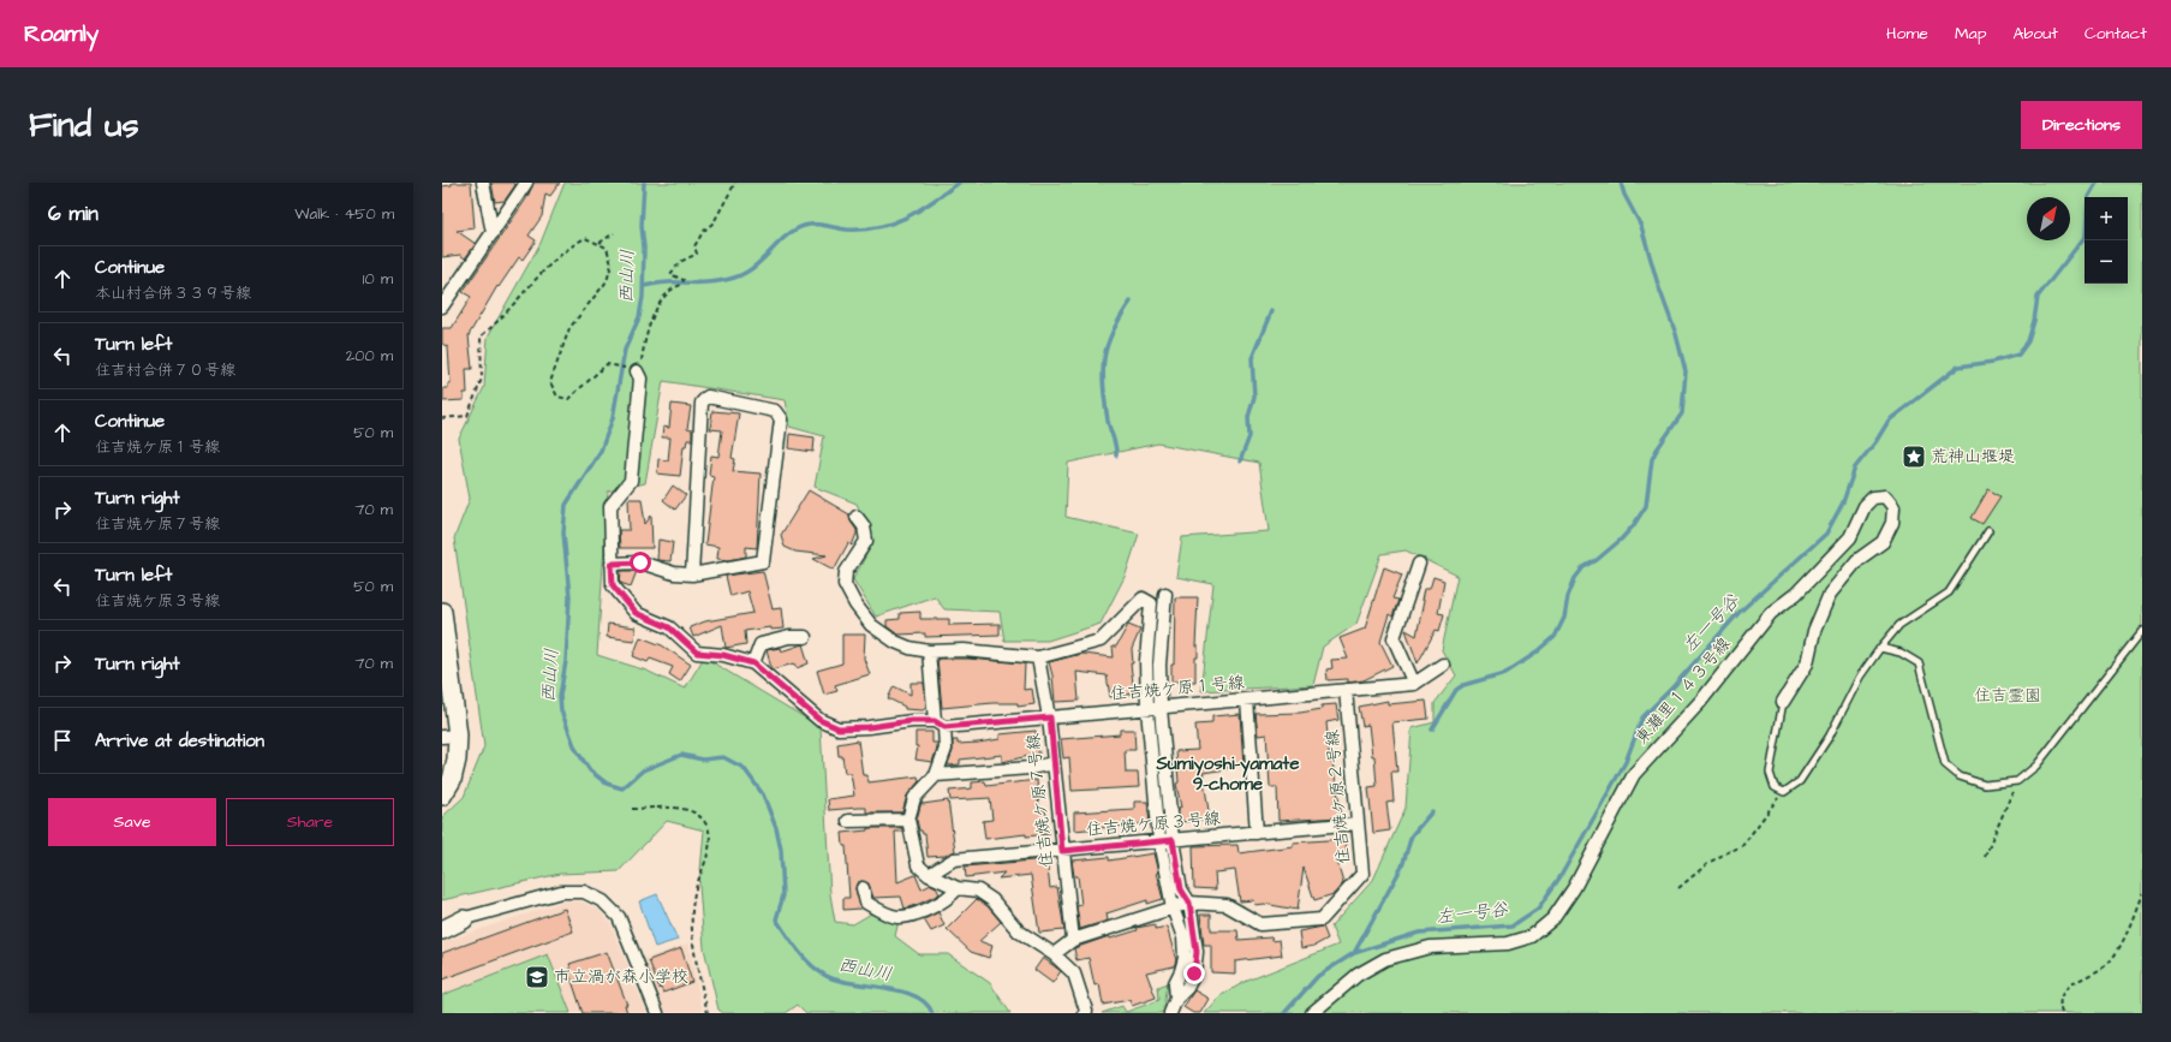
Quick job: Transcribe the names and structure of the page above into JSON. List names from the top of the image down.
{
  "streets": {
    "street": [
      "住吉焼ケ原１号線",
      "東灘里１４３号線",
      "住吉焼ケ原２号線",
      "住吉焼ケ原７号線",
      "住吉焼ケ原３号線"
    ]
  },
  "crossings": [
    ["住吉焼ケ原１号線", "住吉焼ケ原２号線"],
    ["住吉焼ケ原１号線", "住吉焼ケ原７号線"],
    ["住吉焼ケ原２号線", "住吉焼ケ原７号線"],
    ["住吉焼ケ原２号線", "住吉焼ケ原３号線"],
    ["住吉焼ケ原７号線", "住吉焼ケ原３号線"]
  ],
  "districts": ["Sumiyoshi-yamate 9-chome"],
  "water": ["西山川", "左一号谷"],
  "parks": ["住吉霊園"],
  "places": {
    "place": ["荒神山堰堤"],
    "school or university": ["市立渦が森小学校"]
  },
  "north": "top right",
  "page": {
    "header": "Roamly",
    "nav": [
      "Home",
      "Map",
      "About",
      "Contact"
    ],
    "buttons": [
      "Directions",
      ["Save", "Share"]
    ],
    "title": "Find us",
    "heading": ["6 min", "Walk · 450 m"],
    "map_buttons": ["+", "−"],
    "list": [
      ["Continue", "本山村合併３３９号線", "10 m"],
      ["Turn left", "住吉村合併７０号線", "200 m"],
      ["Continue", "住吉焼ケ原１号線", "50 m"],
      ["Turn right", "住吉焼ケ原７号線", "70 m"],
      ["Turn left", "住吉焼ケ原３号線", "50 m"],
      ["Turn right", "70 m"],
      "Arrive at destination"
    ]
  }
}
